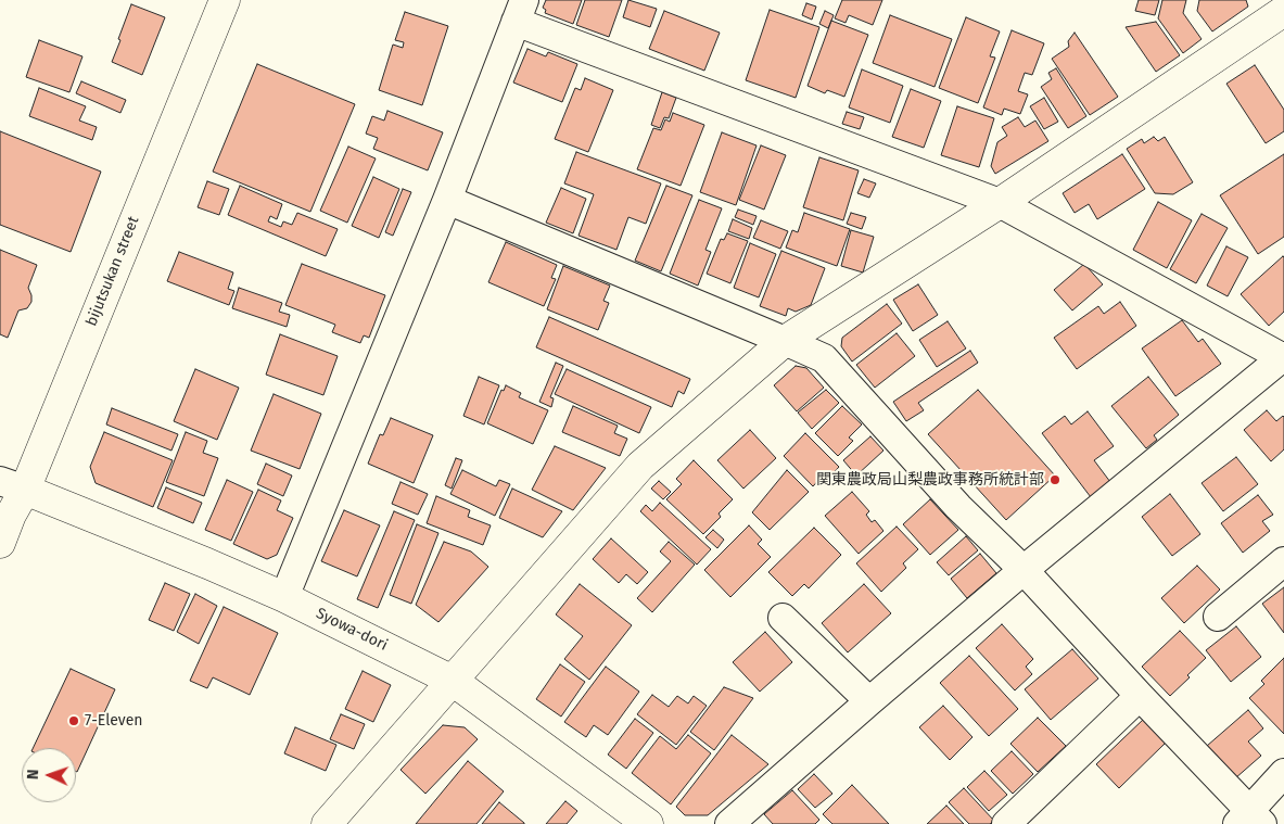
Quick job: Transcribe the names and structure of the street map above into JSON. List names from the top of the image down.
{
  "streets": {
    "main road": ["bijutsukan street", "Syowa-dori"]
  },
  "crossings": [
    ["bijutsukan street", "Syowa-dori"]
  ],
  "places": ["関東農政局山梨農政事務所統計部", "7-Eleven"],
  "north": "left"
}
